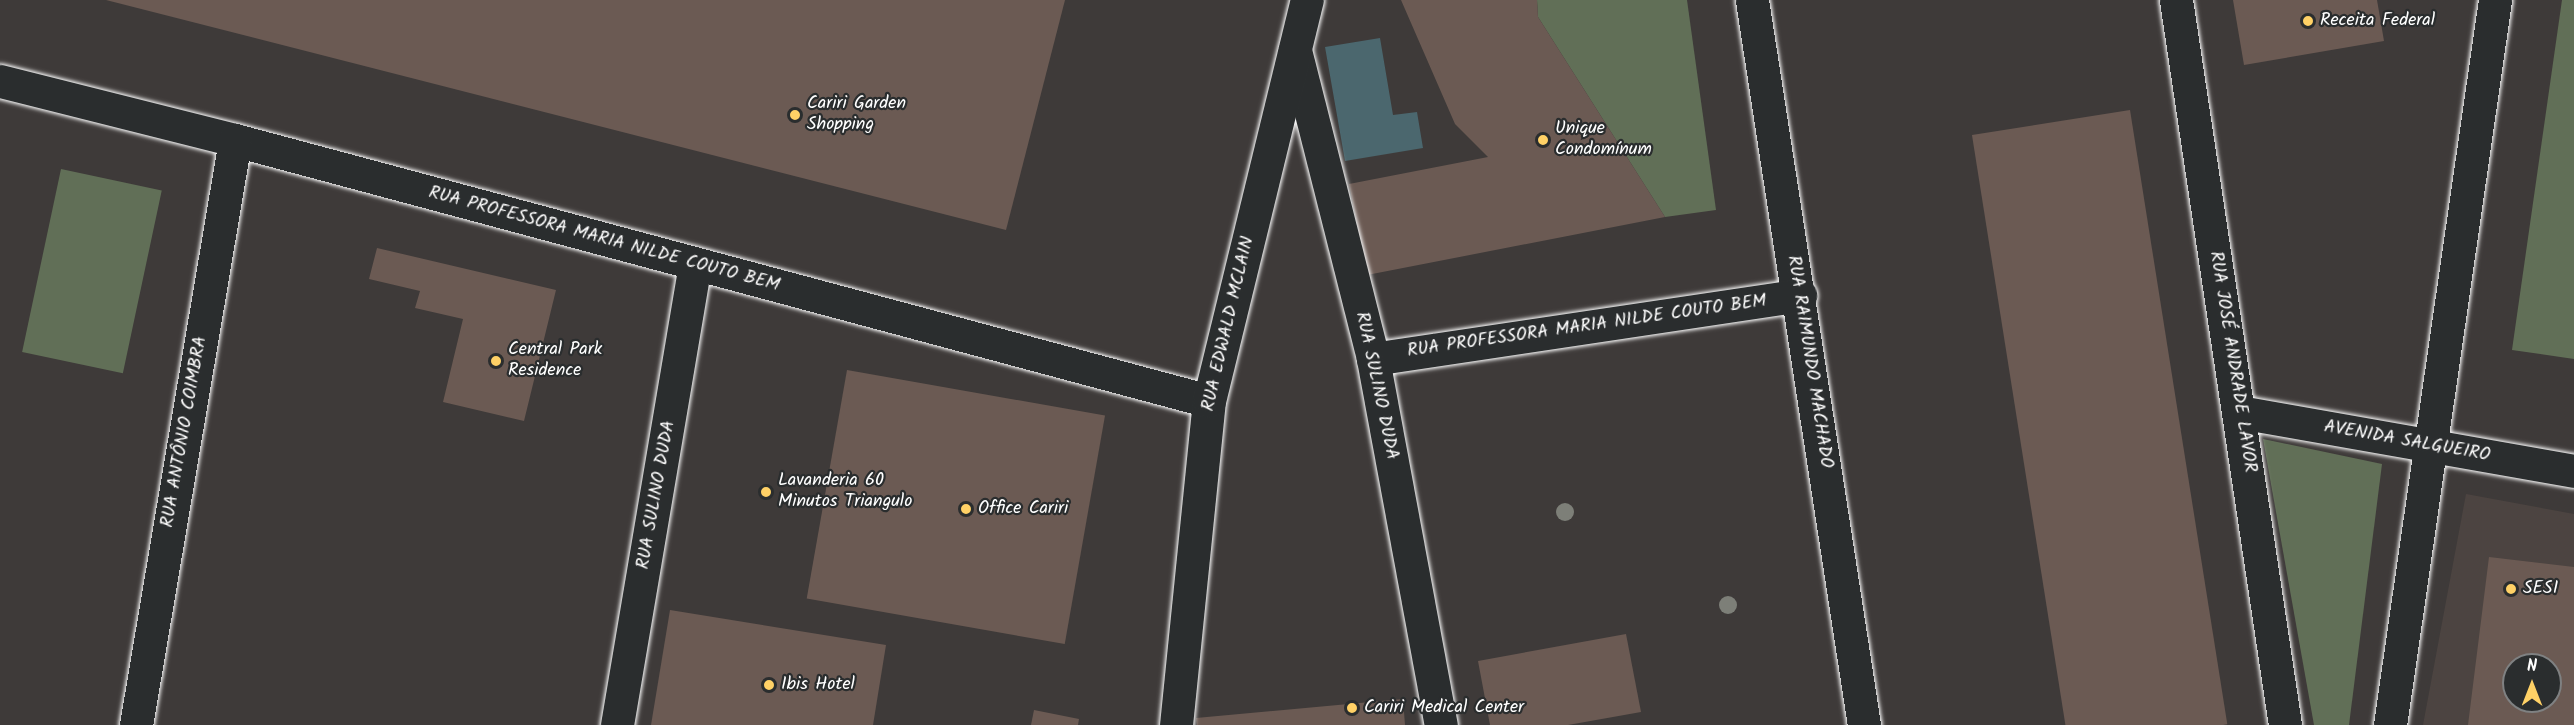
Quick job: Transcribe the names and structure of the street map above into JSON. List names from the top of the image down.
{
  "streets": {
    "street": [
      "RUA PROFESSORA MARIA NILDE COUTO BEM",
      "RUA EDWALD MCLAIN",
      "RUA RAIMUNDO MACHADO",
      "RUA JOSÉ ANDRADE LAVOR",
      "RUA SULINO DUDA",
      "RUA ANTÔNIO COIMBRA",
      "AVENIDA SALGUEIRO"
    ]
  },
  "crossings": [
    ["RUA PROFESSORA MARIA NILDE COUTO BEM", "RUA EDWALD MCLAIN"],
    ["RUA PROFESSORA MARIA NILDE COUTO BEM", "RUA RAIMUNDO MACHADO"],
    ["RUA PROFESSORA MARIA NILDE COUTO BEM", "RUA SULINO DUDA"],
    ["RUA PROFESSORA MARIA NILDE COUTO BEM", "RUA ANTÔNIO COIMBRA"],
    ["RUA EDWALD MCLAIN", "RUA SULINO DUDA"],
    ["RUA JOSÉ ANDRADE LAVOR", "AVENIDA SALGUEIRO"]
  ],
  "places": [
    "Receita Federal",
    "Cariri Garden Shopping",
    "Unique Condomínum",
    "Central Park Residence",
    "Lavanderia 60 Minutos Triangulo",
    "Office Cariri",
    "SESI",
    "Ibis Hotel",
    "Cariri Medical Center"
  ],
  "north": "top"
}
